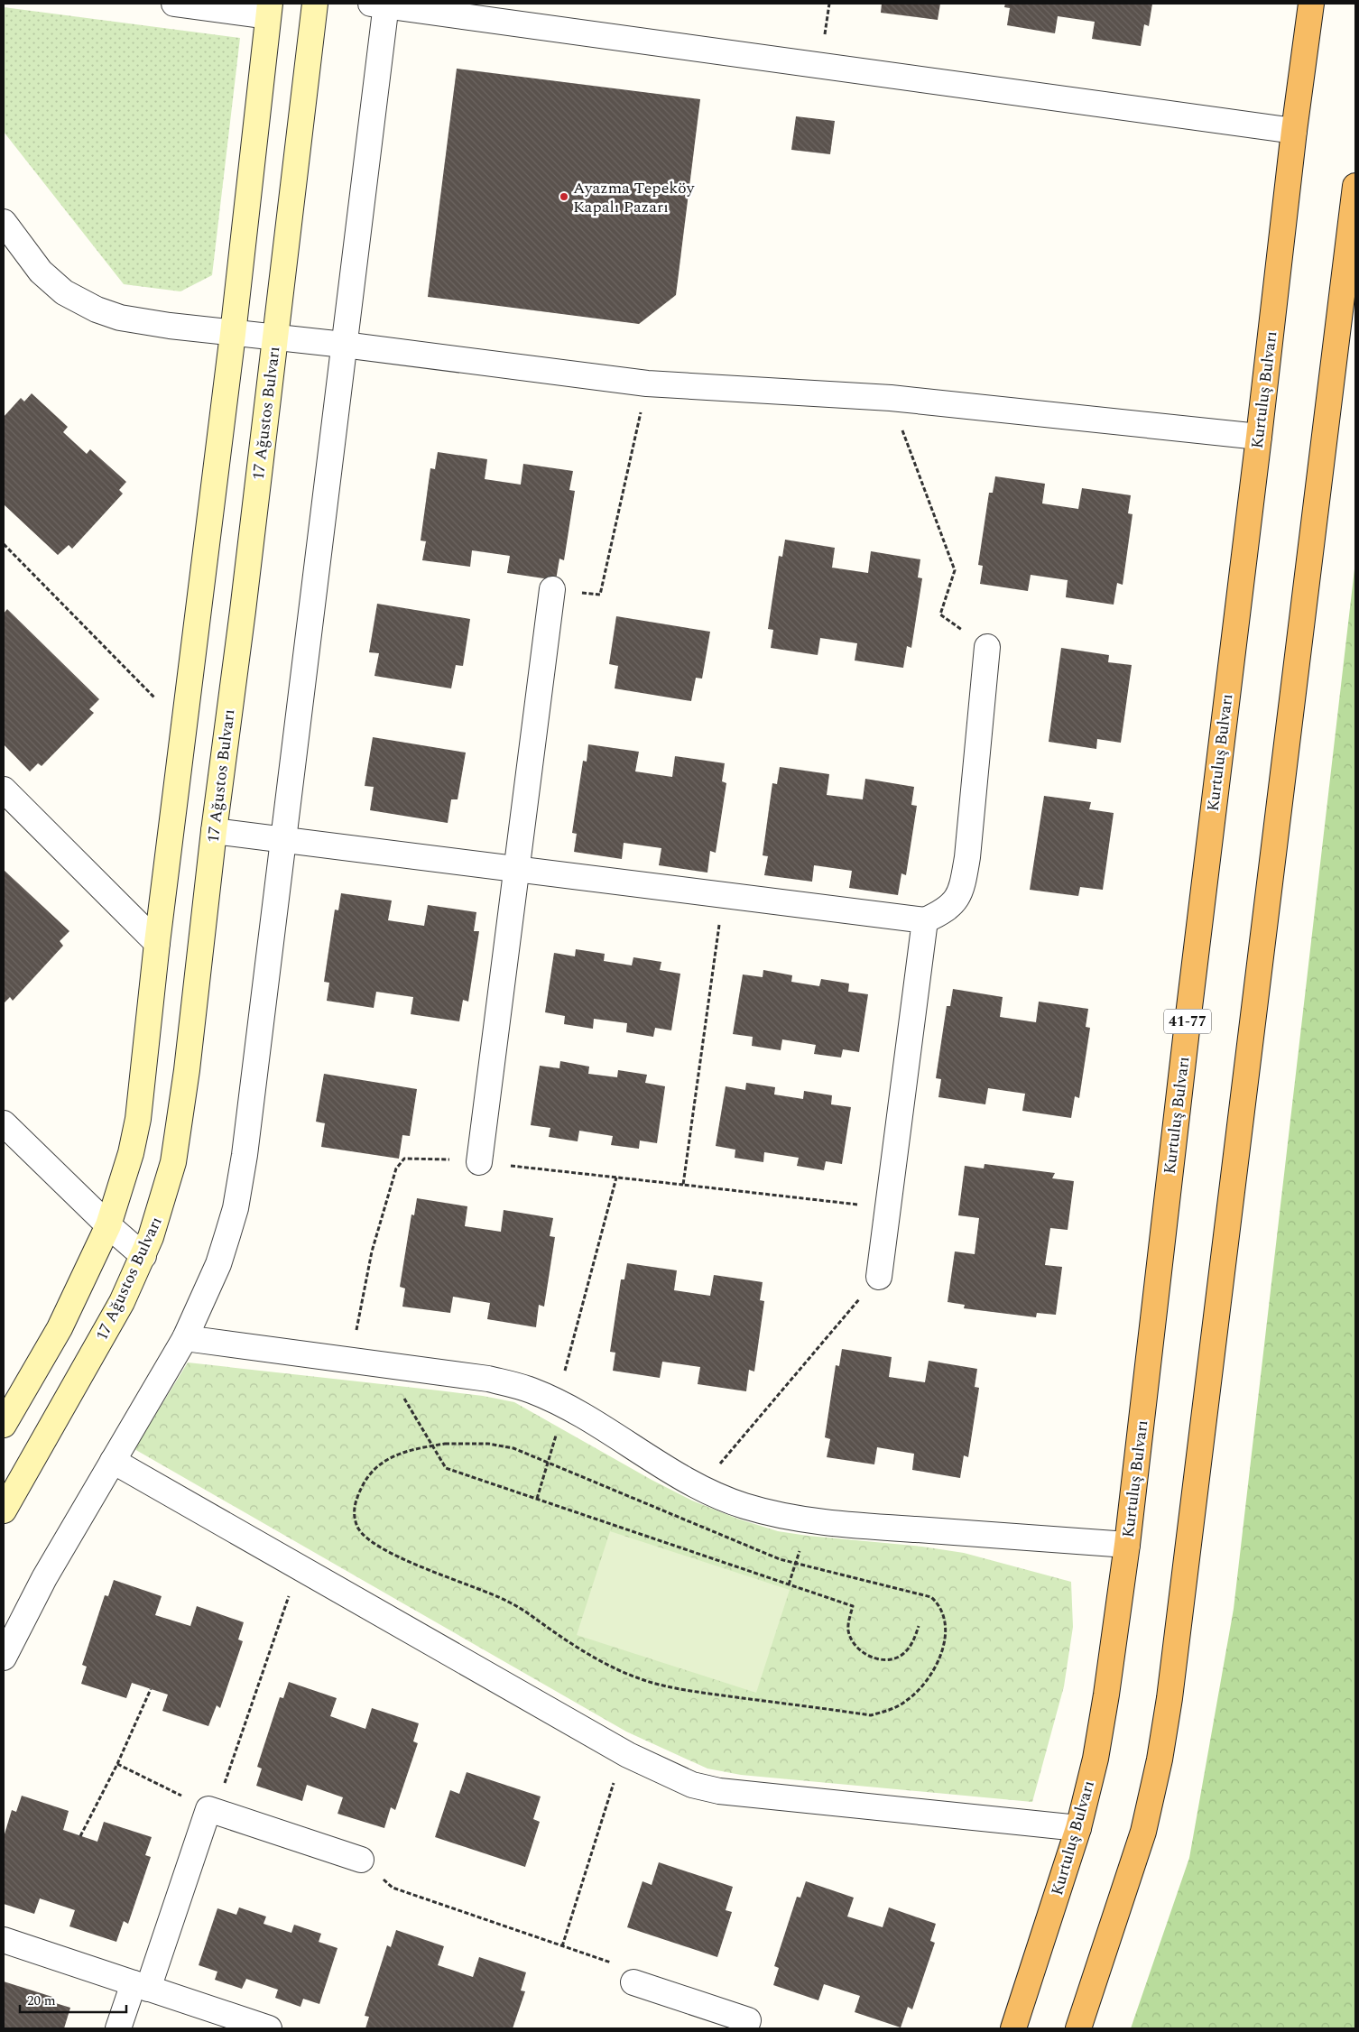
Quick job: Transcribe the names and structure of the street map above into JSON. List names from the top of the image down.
{
  "streets": {
    "highway": ["Kurtuluş Bulvarı", "41-77"],
    "main road": ["17 Ağustos Bulvarı"]
  },
  "places": ["Ayazma Tepeköy Kapalı Pazarı"],
  "scale_bar": "20 m"
}
